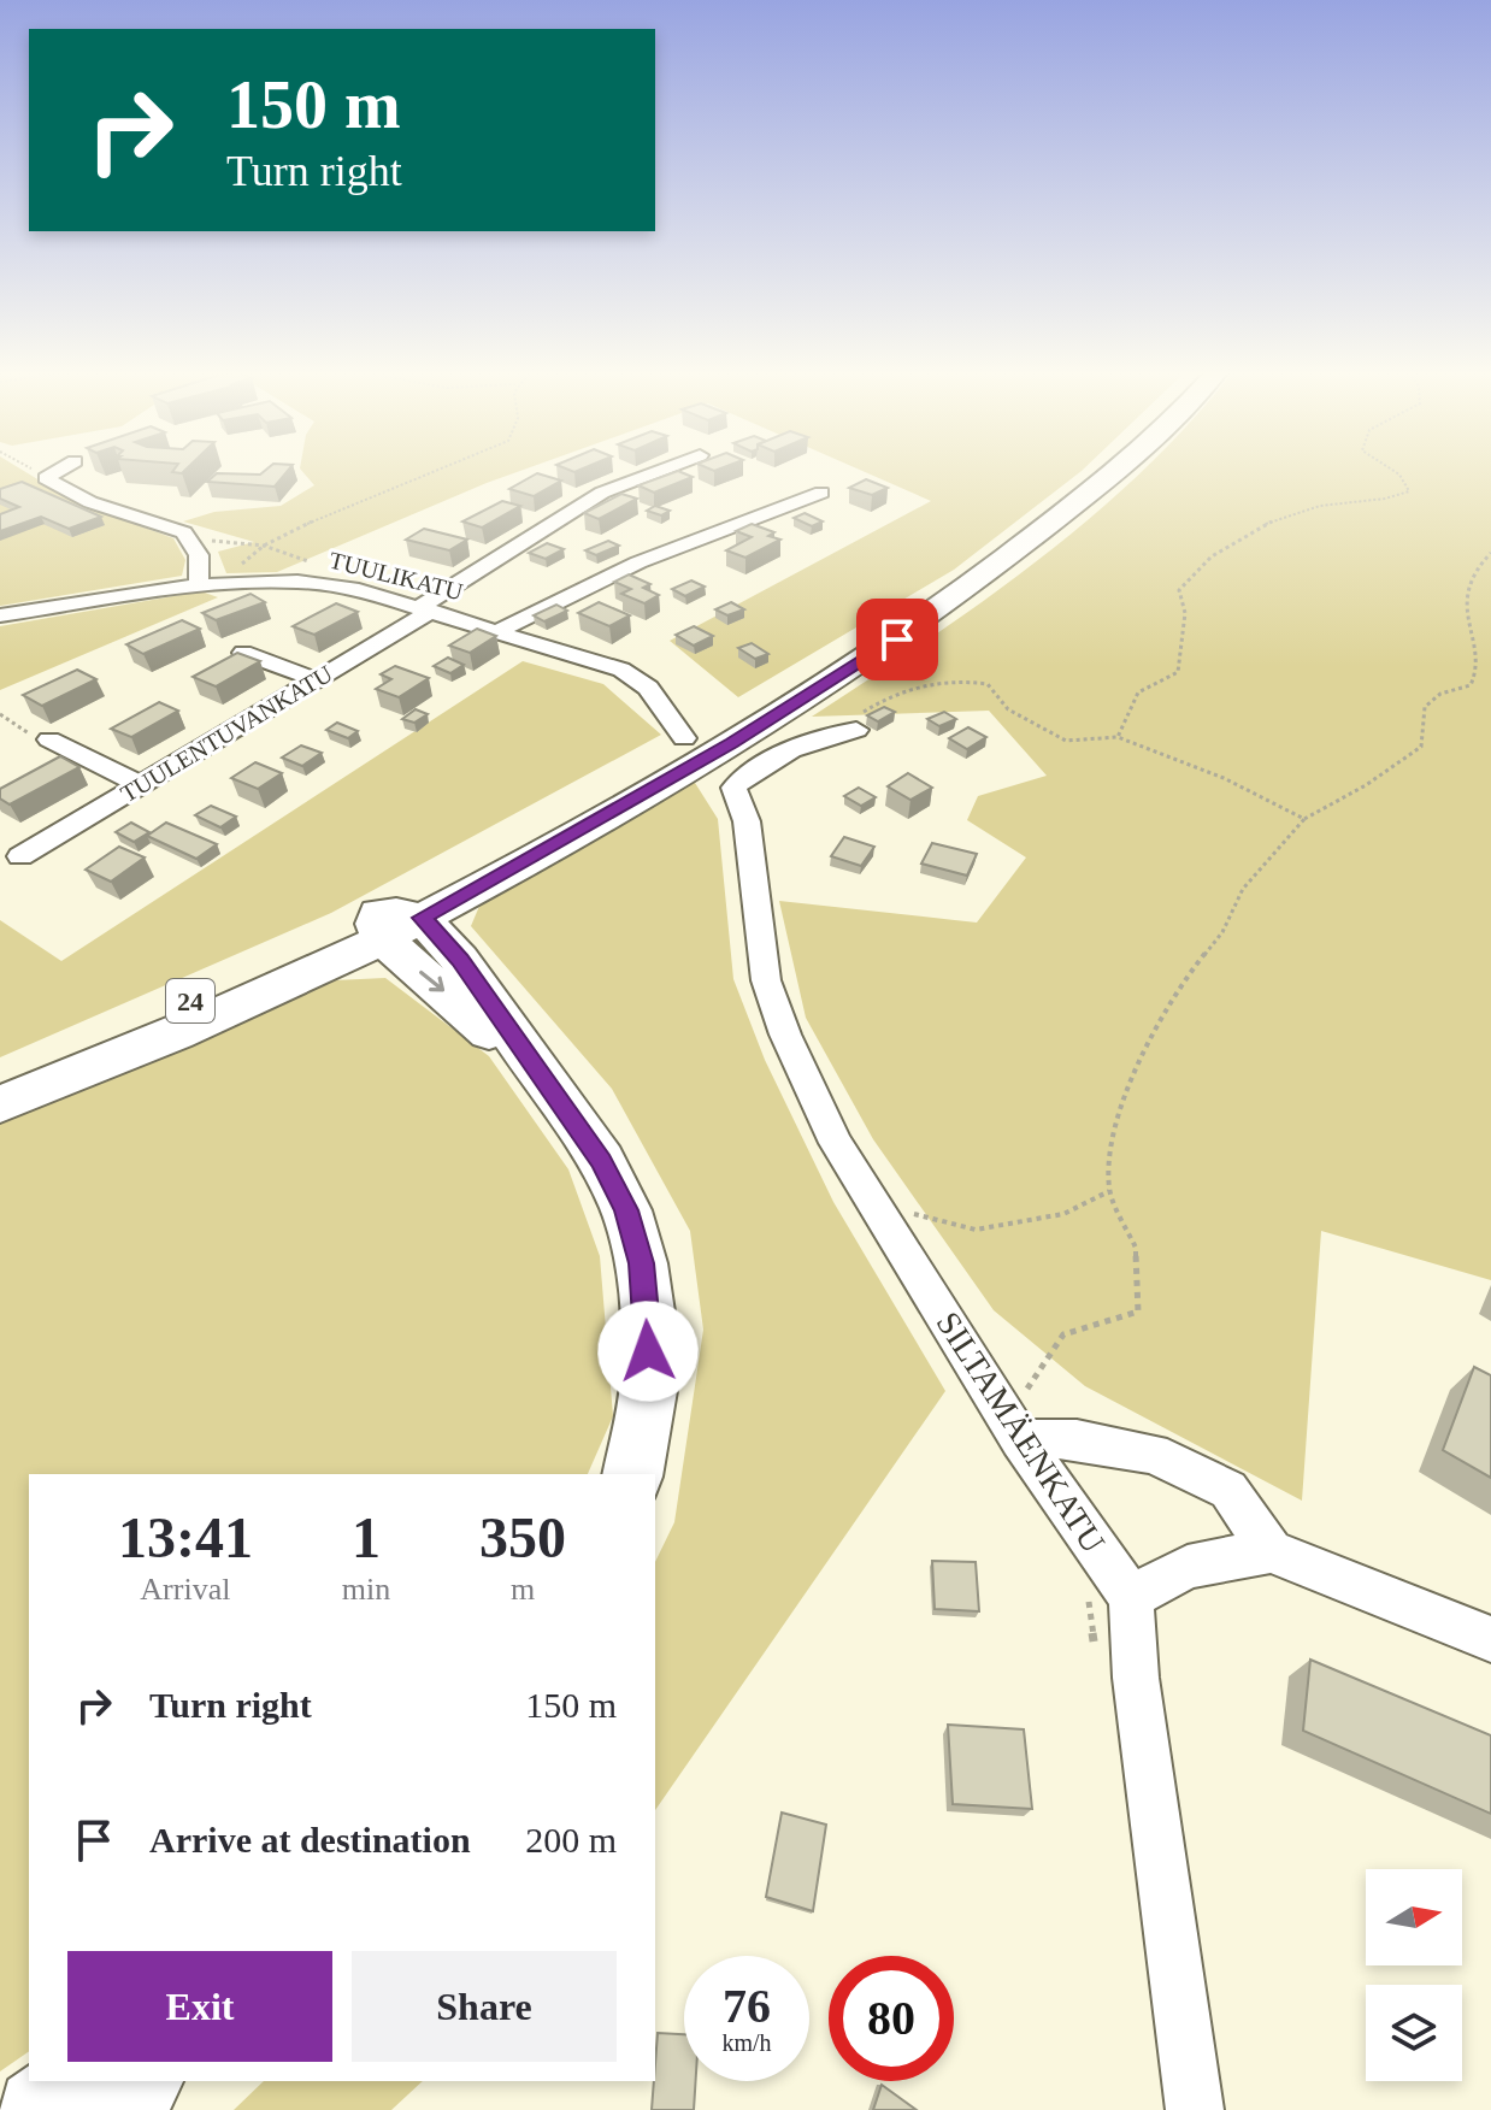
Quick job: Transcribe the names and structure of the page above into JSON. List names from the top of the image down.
{
  "streets": {
    "highway": ["24"],
    "street": ["TUULIKATU", "TUULENTUVANKATU", "SILTAMÄENKATU"]
  },
  "crossings": [
    ["TUULIKATU", "TUULENTUVANKATU"]
  ],
  "north": "right",
  "page": {
    "turn": ["150 m", "Turn right"],
    "eta": [
      "13:41",
      "Arrival",
      "1",
      "min",
      "350",
      "m"
    ],
    "list": [
      {
        "name": "Turn right",
        "value": "150 m"
      },
      {
        "name": "Arrive at destination",
        "value": "200 m"
      }
    ],
    "buttons": ["Exit", "Share"],
    "speed": "76 km/h",
    "limit": "80"
  }
}
